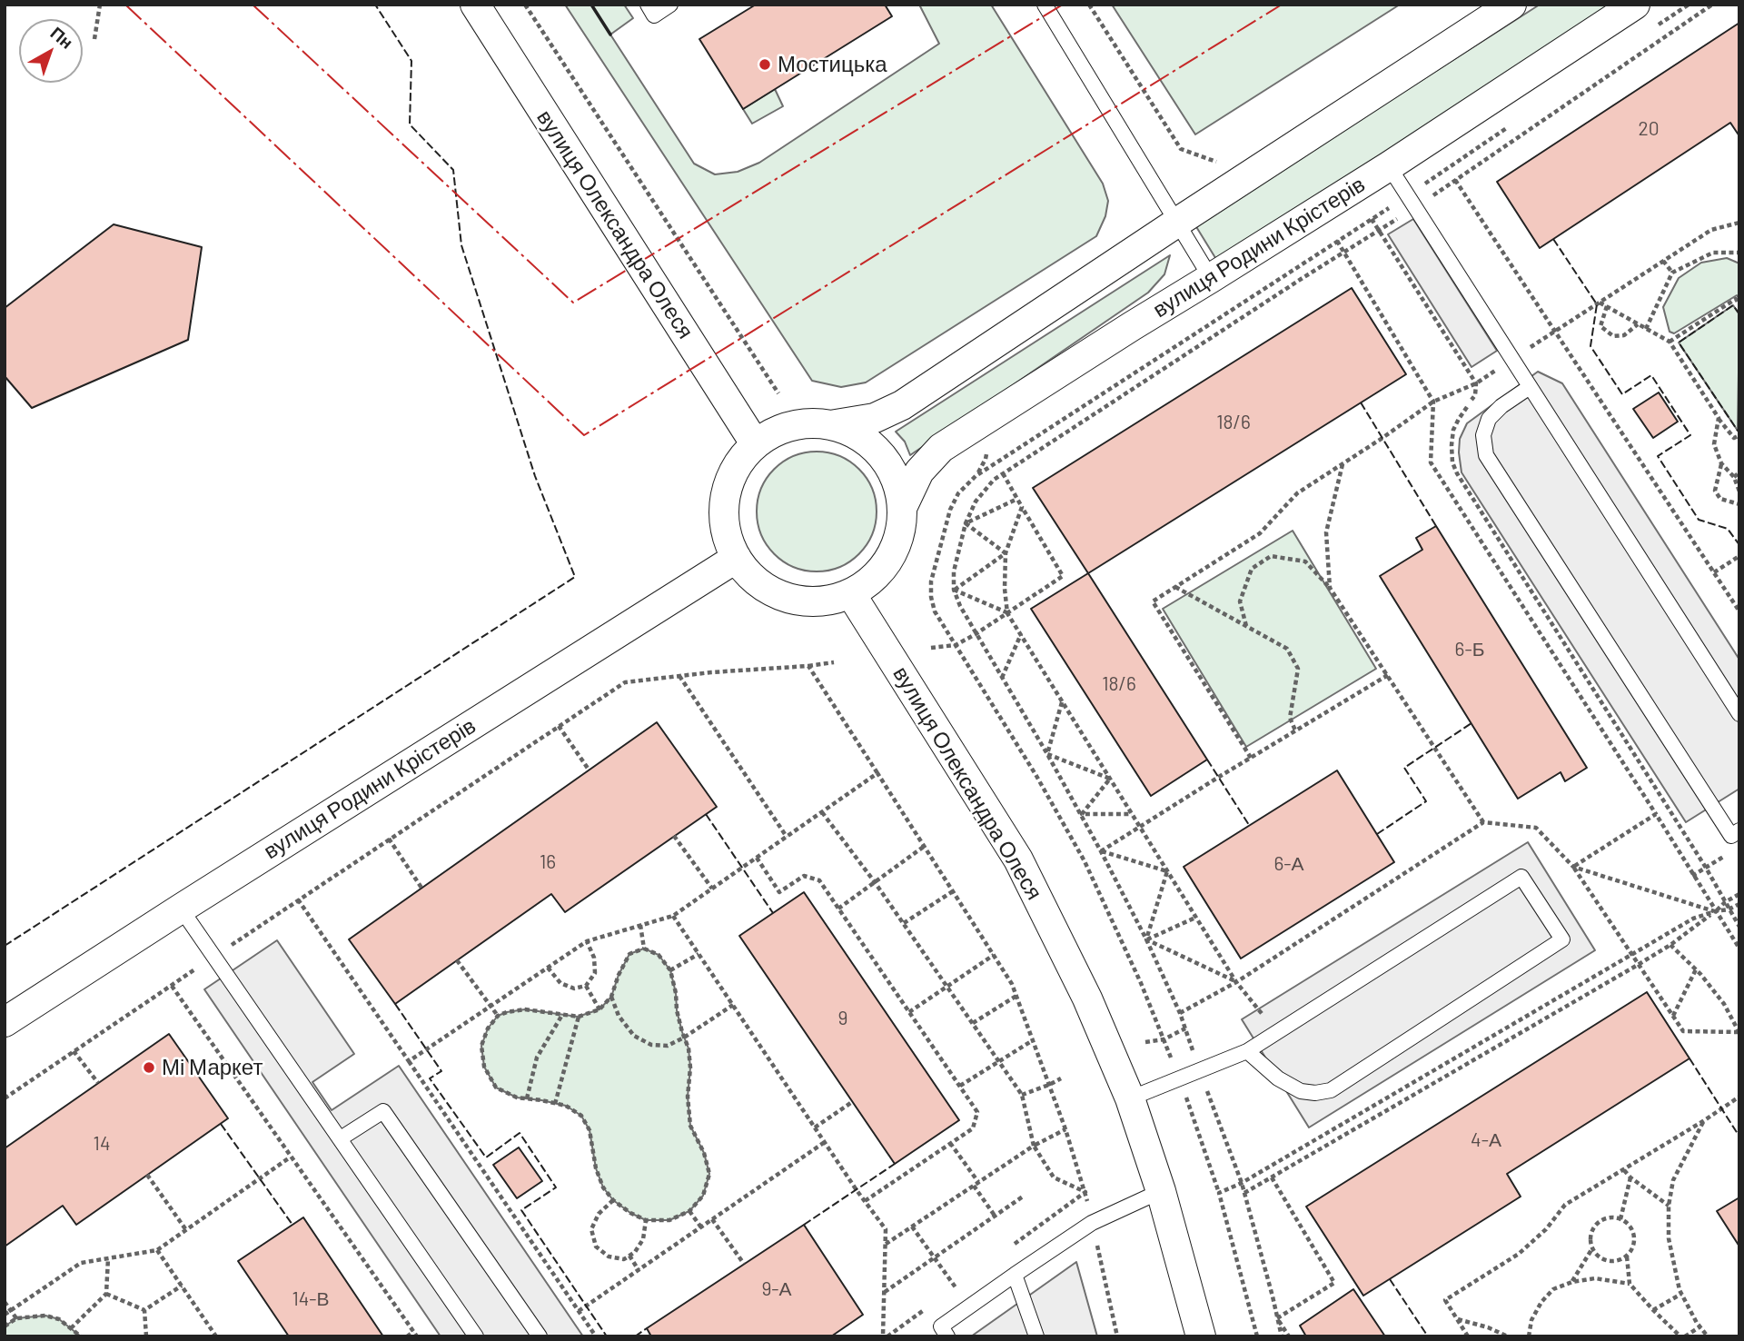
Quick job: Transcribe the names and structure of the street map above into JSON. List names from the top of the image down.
{
  "streets": {
    "street": ["вулиця Олександра Олеся", "вулиця Родини Крістерів"]
  },
  "crossings": [
    ["вулиця Олександра Олеся", "вулиця Родини Крістерів"]
  ],
  "places": ["Мостицька", "Мі Маркет"],
  "house_numbers": [
    "20",
    "18/6",
    "6-Б",
    "18/6",
    "16",
    "6-А",
    "9",
    "4-А",
    "14",
    "9-А",
    "14-В"
  ],
  "north": "top right"
}
